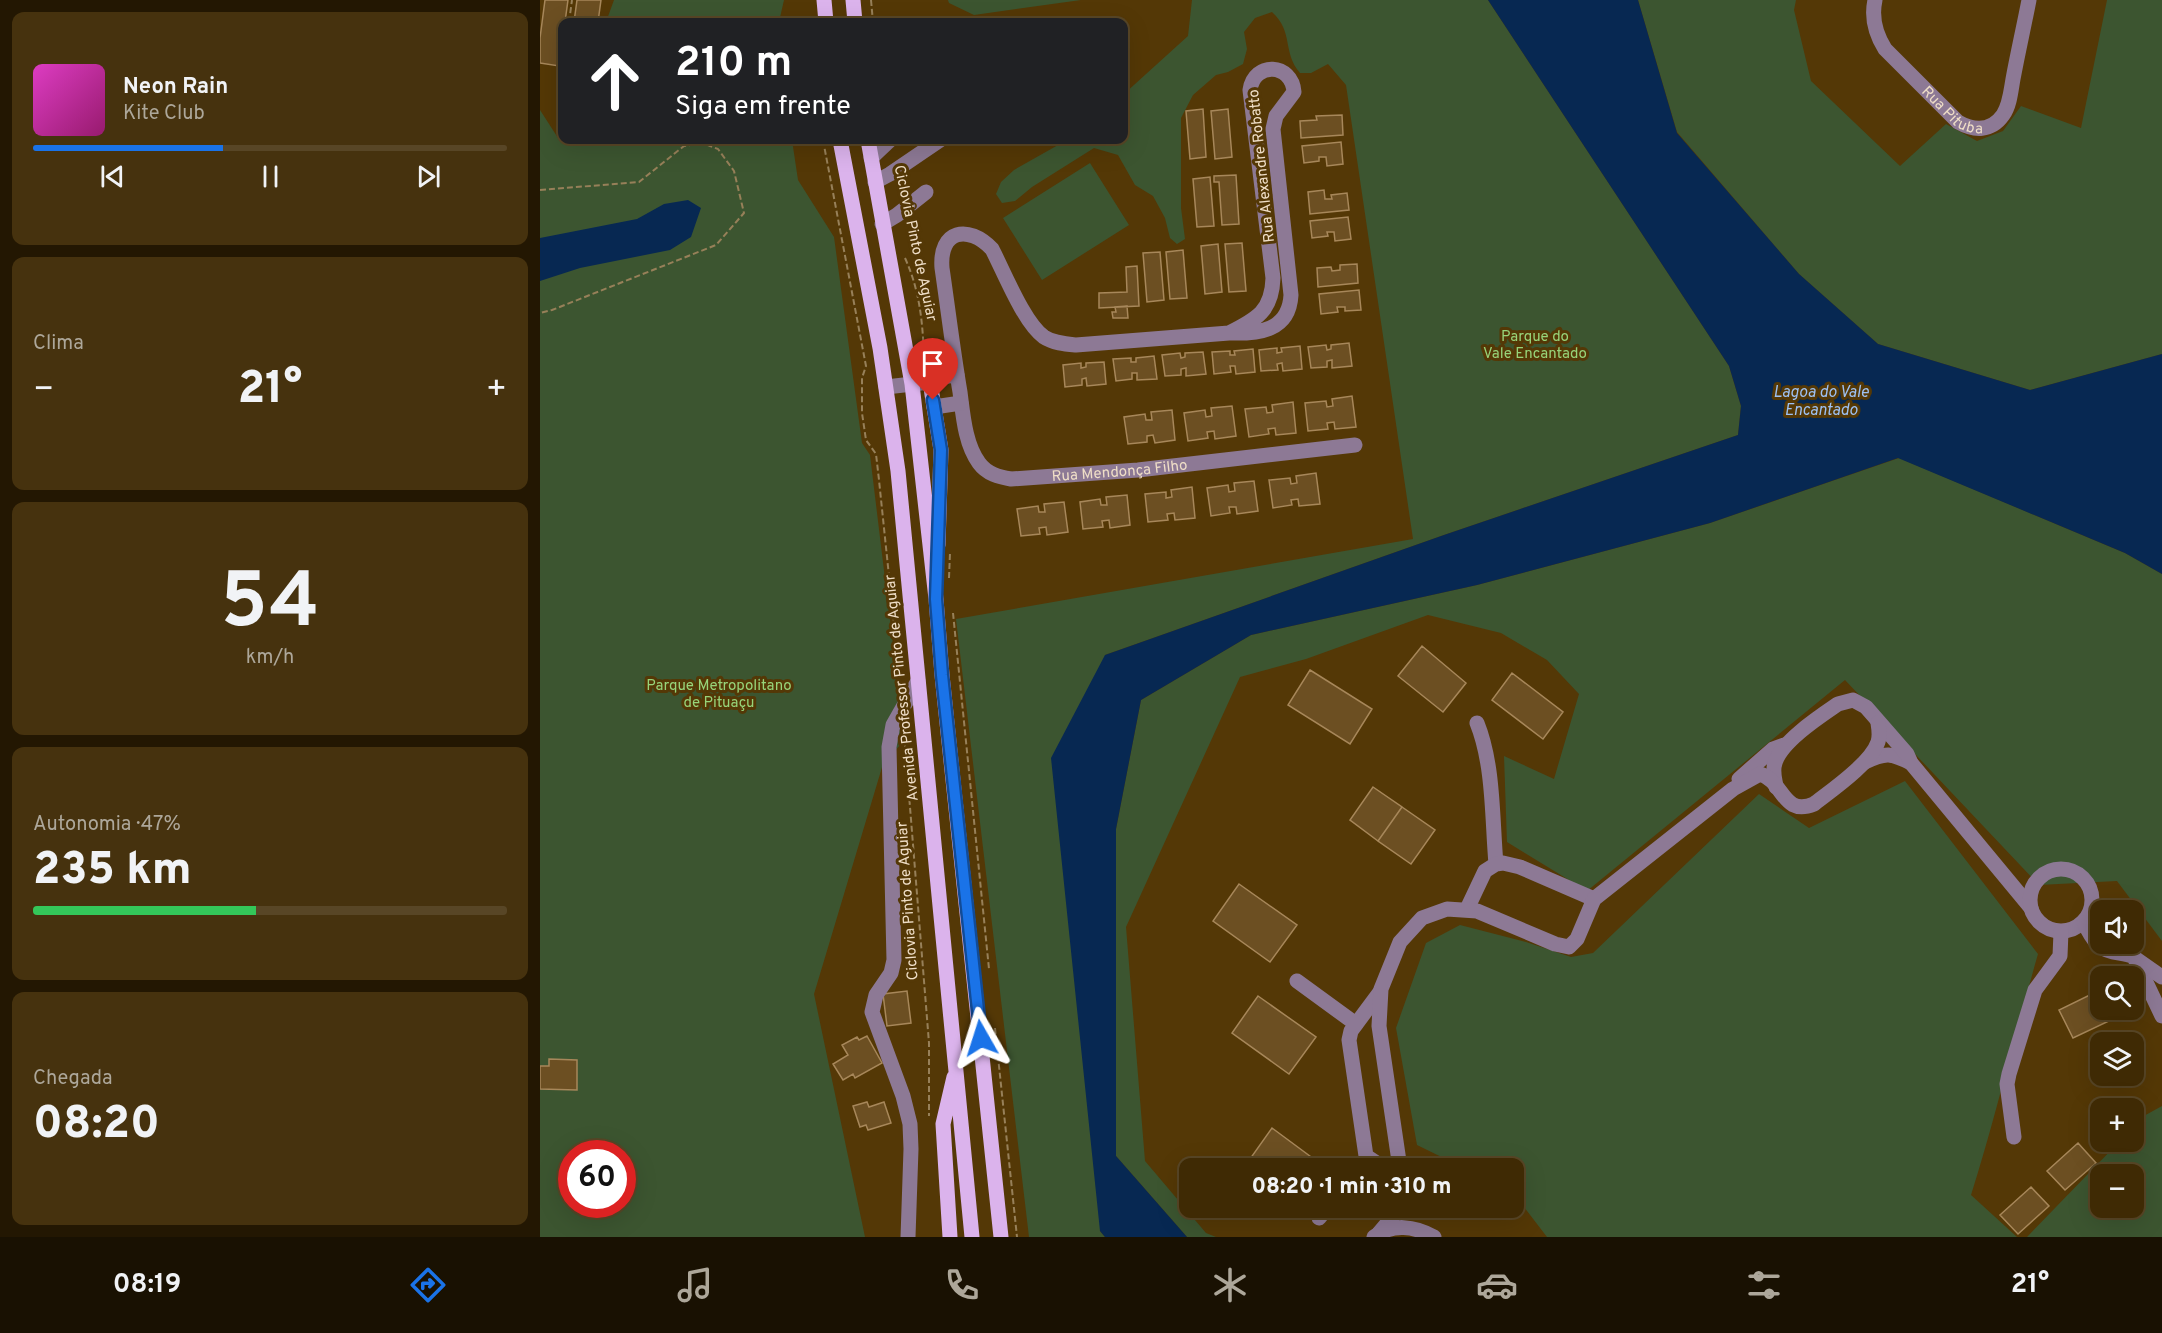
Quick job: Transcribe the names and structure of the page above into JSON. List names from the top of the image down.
{
  "streets": {
    "main road": ["Avenida Professor Pinto de Aguiar"],
    "street": ["Rua Pituba", "Rua Alexandre Robatto", "Rua Mendonça Filho"],
    "path": ["Ciclovia Pinto de Aguiar"]
  },
  "crossings": [
    ["Rua Alexandre Robatto", "Rua Mendonça Filho"]
  ],
  "water": ["Lagoa do Vale Encantado"],
  "parks": ["Parque do Vale Encantado", "Parque Metropolitano de Pituaçu"],
  "page": {
    "turn": ["210 m", "Siga em frente"],
    "song": ["Neon Rain", "Kite Club"],
    "tile": [
      "Clima",
      ["54", "km/h"],
      ["Autonomia · 47%", "235 km"],
      ["Chegada", "08:20"]
    ],
    "heat": ["−", "21°", "+"],
    "map_buttons": ["+", "−"],
    "limit": "60",
    "trip": "08:20 · 1 min · 310 m",
    "tabs": ["08:19", "21°"]
  }
}
